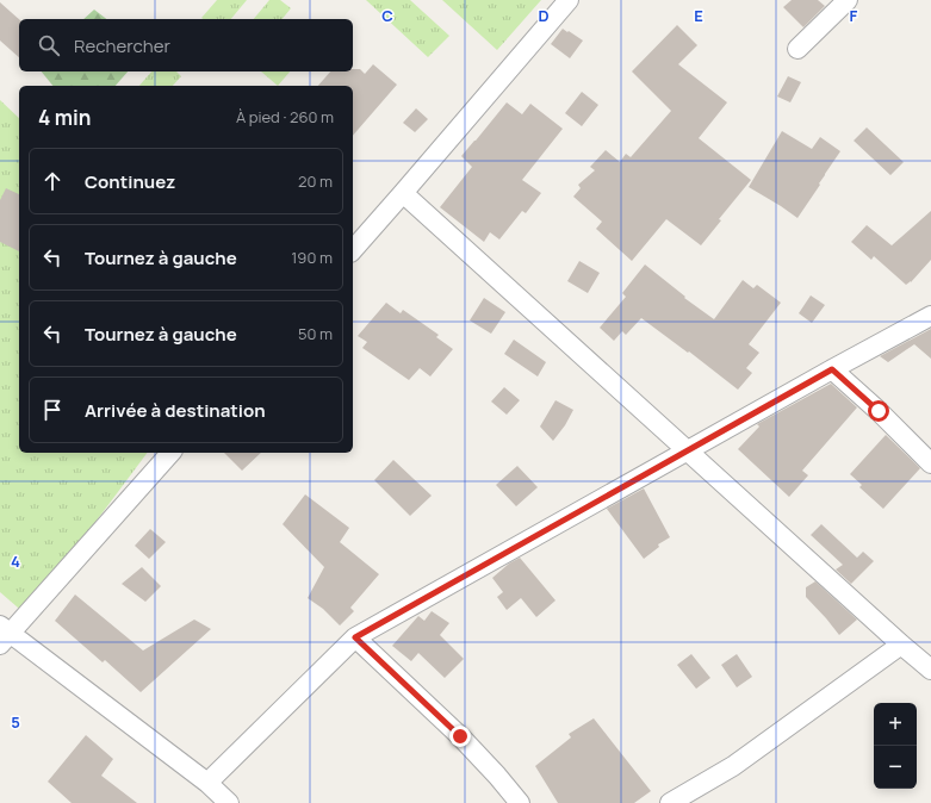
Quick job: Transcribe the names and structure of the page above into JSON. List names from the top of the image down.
{
  "page": {
    "search": "Rechercher",
    "heading": ["4 min", "À pied · 260 m"],
    "list": [
      ["Continuez", "20 m"],
      ["Tournez à gauche", "190 m"],
      ["Tournez à gauche", "50 m"],
      "Arrivée à destination"
    ],
    "map_buttons": ["+", "−"]
  },
  "grid": {
    "columns": [
      "C",
      "D",
      "E",
      "F"
    ],
    "rows": ["4", "5"]
  }
}
